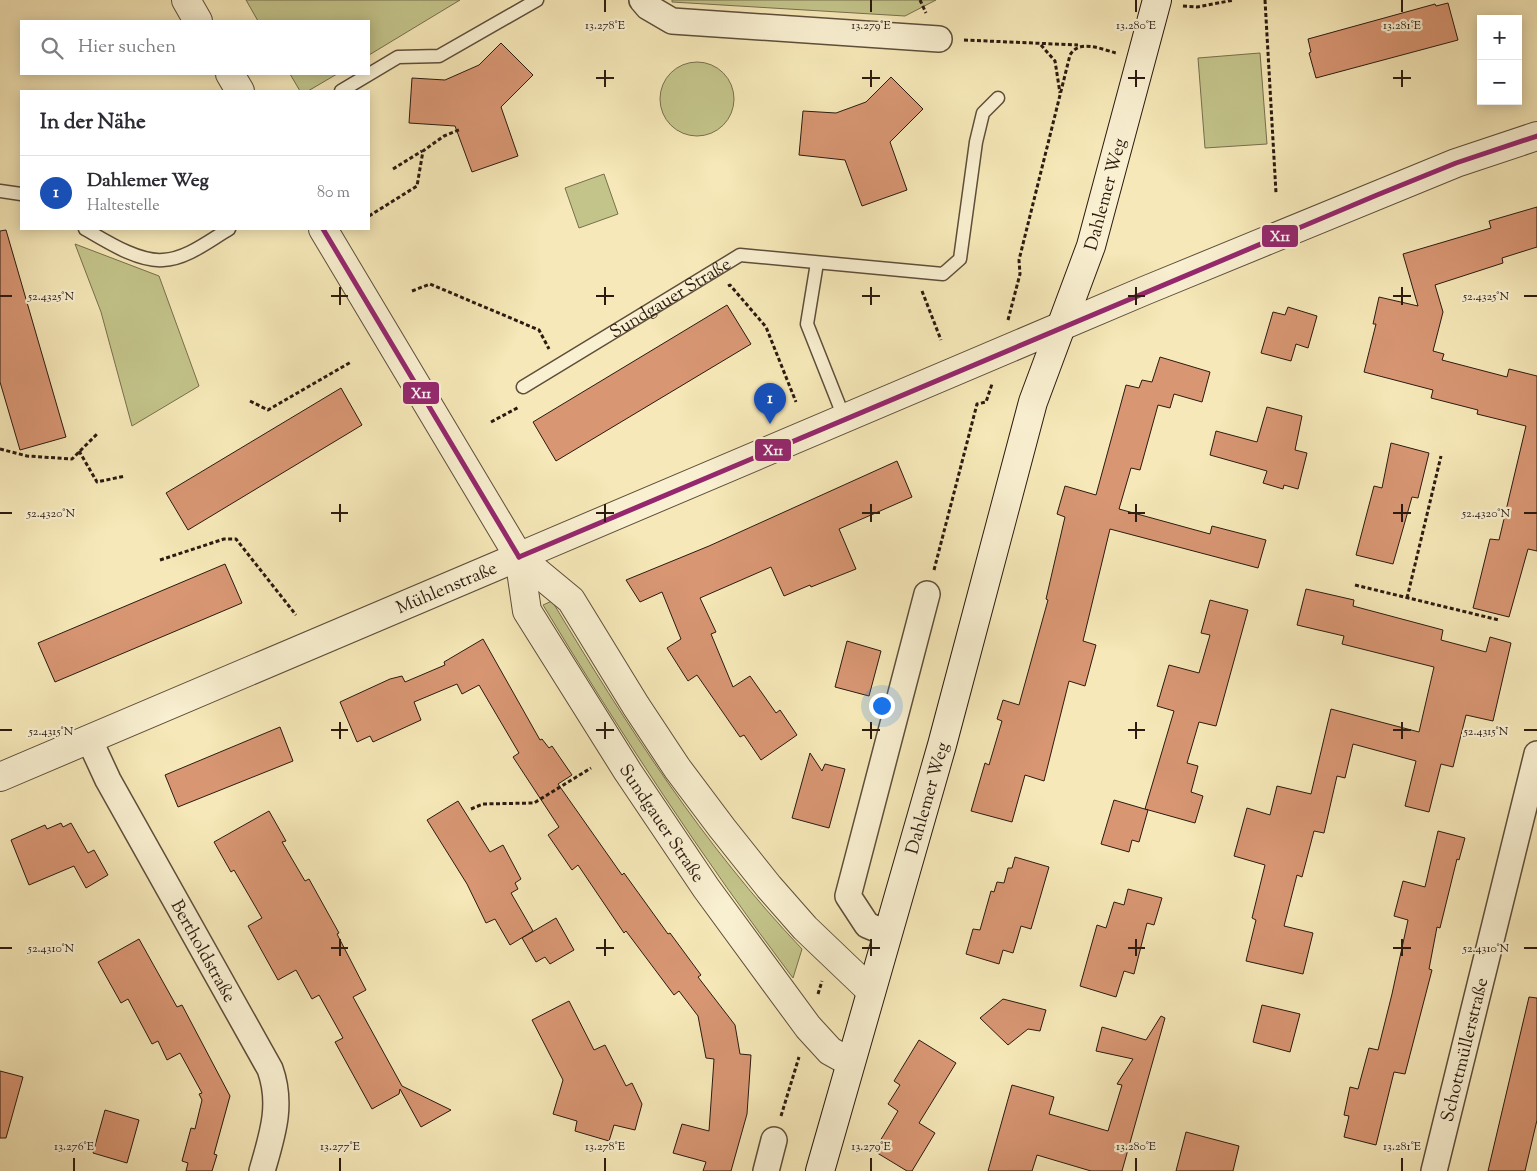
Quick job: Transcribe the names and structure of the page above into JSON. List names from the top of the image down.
{
  "streets": {
    "street": [
      "Dahlemer Weg",
      "Sundgauer Straße",
      "Mühlenstraße",
      "Bertholdstraße",
      "Schottmüllerstraße"
    ]
  },
  "crossings": [
    ["Dahlemer Weg", "Sundgauer Straße"],
    ["Dahlemer Weg", "Mühlenstraße"],
    ["Sundgauer Straße", "Mühlenstraße"],
    ["Mühlenstraße", "Bertholdstraße"]
  ],
  "lines": ["transit line X11"],
  "page": {
    "map_buttons": ["+", "−"],
    "search": "Hier suchen",
    "heading": "In der Nähe",
    "list": [
      {
        "mark": "1",
        "name": "Dahlemer Weg",
        "note": "Haltestelle",
        "value": "80 m"
      }
    ],
    "pins": "1"
  },
  "coordinates": [
    "13.278°E",
    "13.279°E",
    "13.280°E",
    "13.281°E",
    "52.4325°N",
    "52.4320°N",
    "52.4315°N",
    "52.4310°N",
    "13.276°E",
    "13.277°E"
  ]
}
